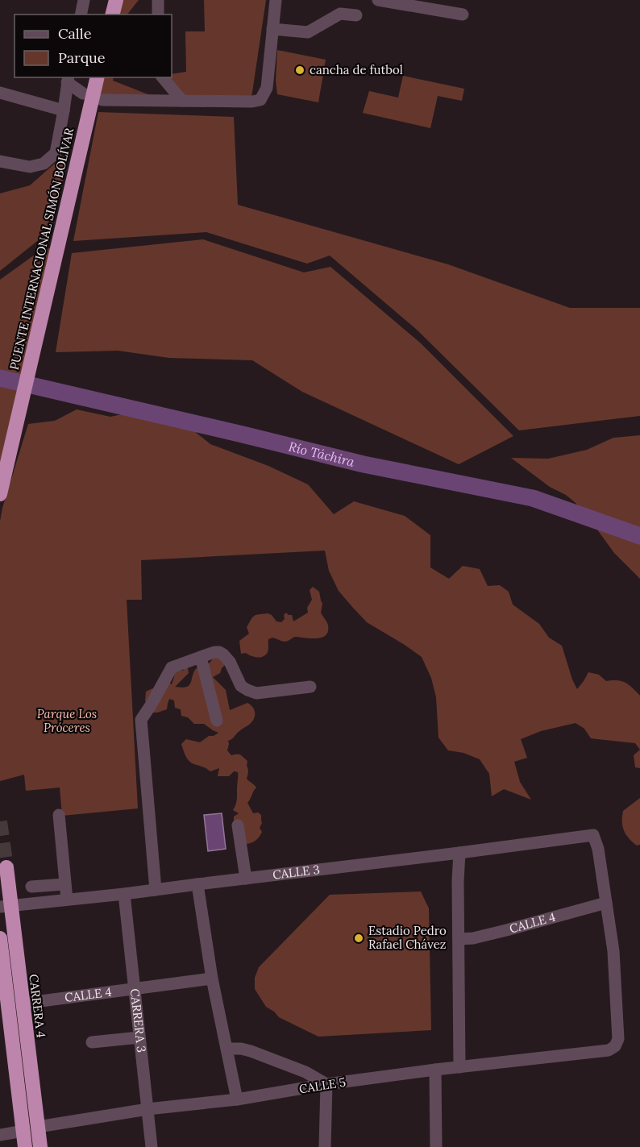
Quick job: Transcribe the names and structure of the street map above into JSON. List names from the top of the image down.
{
  "streets": {
    "highway": ["PUENTE INTERNACIONAL SIMÓN BOLÍVAR", "CARRERA 4"],
    "street": [
      "CALLE 3",
      "CALLE 4",
      "CARRERA 3",
      "CALLE 5"
    ]
  },
  "crossings": [
    ["CALLE 3", "CALLE 4"],
    ["CALLE 3", "CARRERA 4"],
    ["CALLE 3", "CARRERA 3"],
    ["CALLE 3", "CALLE 5"],
    ["CALLE 4", "CARRERA 4"],
    ["CALLE 4", "CARRERA 3"],
    ["CALLE 4", "CALLE 5"],
    ["CARRERA 4", "CALLE 5"],
    ["CARRERA 3", "CALLE 5"]
  ],
  "water": ["Río Táchira"],
  "parks": ["Parque Los Próceres"],
  "places": ["cancha de futbol", "Estadio Pedro Rafael Chávez"],
  "legend": ["Calle", "Parque"]
}
